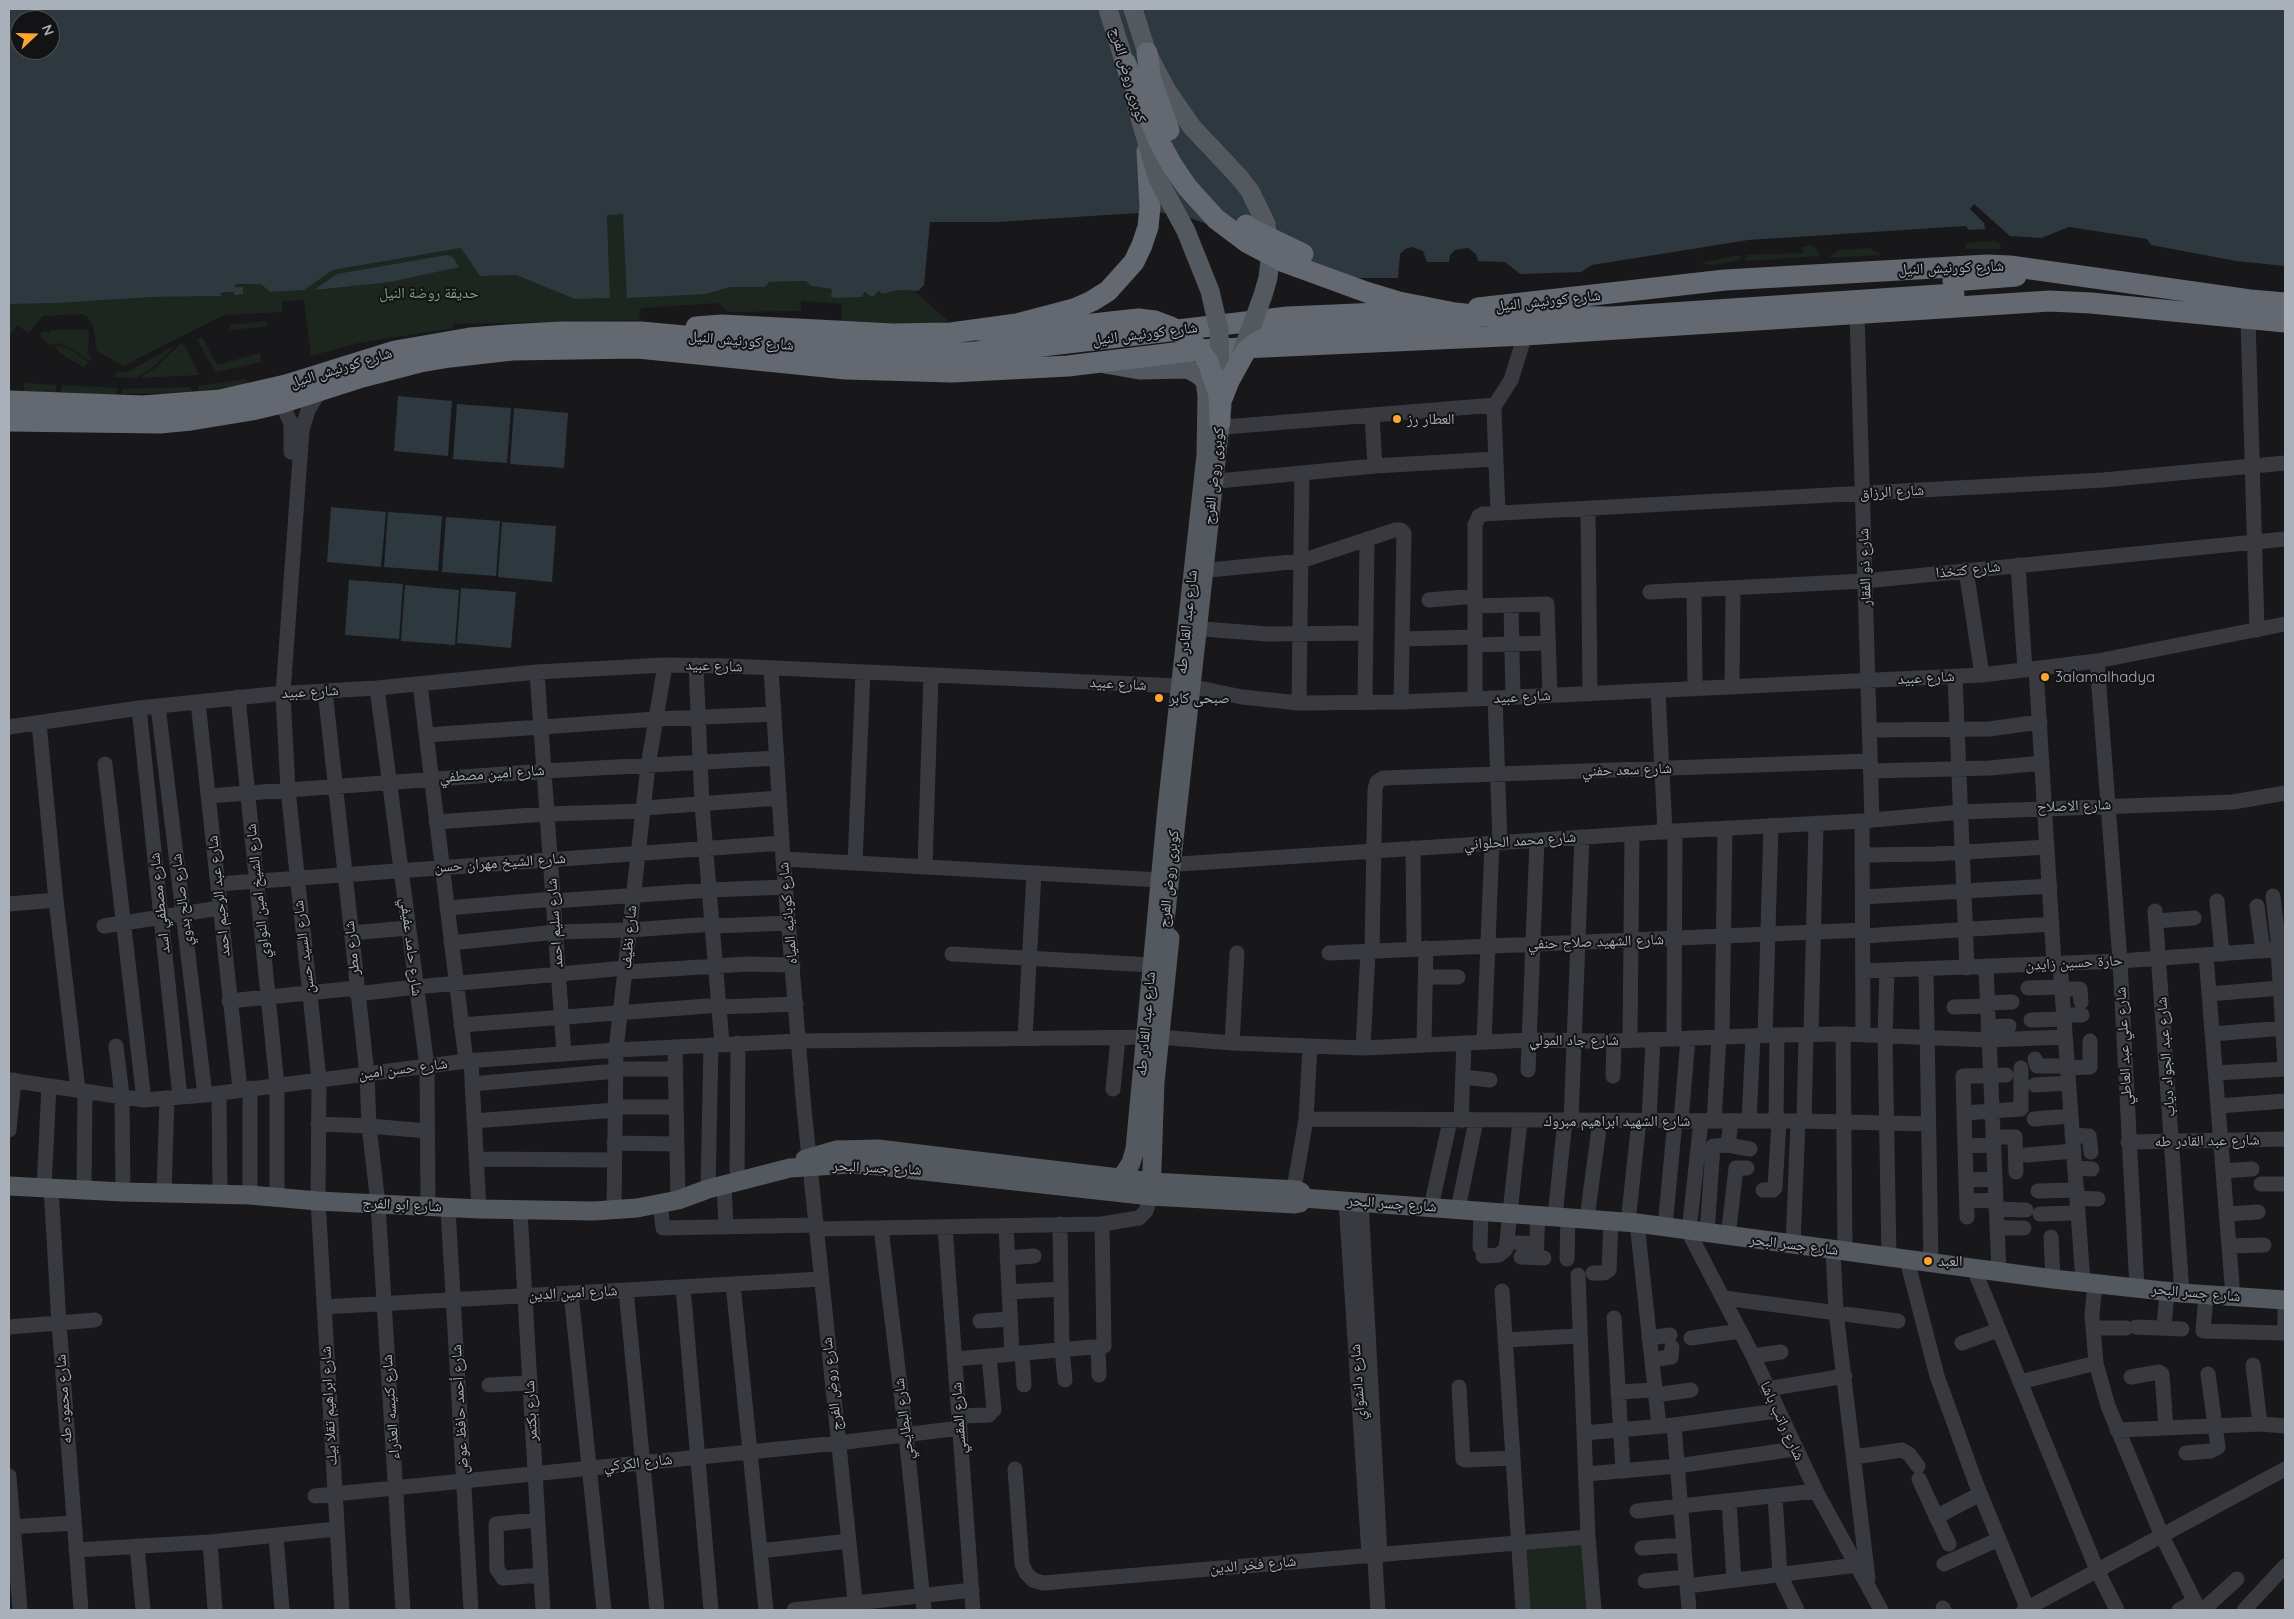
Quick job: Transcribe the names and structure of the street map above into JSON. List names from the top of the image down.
{
  "streets": {
    "highway": ["شارع كورنيش النيل"],
    "main road": [
      "كوبرى روض الفرج",
      "شارع عبد القادر طه",
      "شارع جسر البحر",
      "شارع ابو الفرج"
    ],
    "street": [
      "شارع الرزاق",
      "شارع ذو الفقار",
      "شارع كتخذا",
      "شارع عبيد",
      "شارع سعد حفني",
      "شارع امين مصطفي",
      "شارع الاصلاح",
      "شارع محمد الحلواني",
      "شارع الشيخ مهران حسن",
      "شارع الشيخ امين النواوي",
      "شارع عبد الرحيم احمد",
      "شارع صالح بدوي",
      "شارع مصطفي اسد",
      "شارع كوبانيه المياه",
      "شارع سليم احمد",
      "شارع نظيف",
      "شارع الشهيد صلاح حنفي",
      "شارع السيد حسن",
      "شارع حامد عفيفي",
      "شارع مطر",
      "حارة حسين زايدن",
      "شارع جاد المولي",
      "شارع علي عبد العاطي",
      "شارع عبد الجواد دياب",
      "شارع حسن امين",
      "شارع الشهيد ابراهيم مبروك",
      "شارع امين الدين",
      "شارع دانشواي",
      "شارع روض الفرج",
      "شارع محمود طه",
      "شارع ابراهيم تقلا بيك",
      "شارع كنيسه العذراء",
      "شارع أحمد حافظ عوض",
      "شارع بكتمر",
      "شارع المقسي",
      "شارع البطايحي",
      "شارع راتب باشا",
      "شارع الكركي",
      "شارع فخر الدين"
    ]
  },
  "crossings": [
    ["كوبرى روض الفرج", "شارع عبد القادر طه"],
    ["شارع كورنيش النيل", "شارع ذو الفقار"],
    ["شارع كورنيش النيل", "شارع عبد القادر طه"],
    ["شارع الرزاق", "شارع ذو الفقار"],
    ["شارع ذو الفقار", "شارع كتخذا"],
    ["شارع ذو الفقار", "شارع عبيد"],
    ["شارع ذو الفقار", "شارع سعد حفني"],
    ["شارع ذو الفقار", "شارع الاصلاح"],
    ["شارع ذو الفقار", "شارع محمد الحلواني"],
    ["شارع ذو الفقار", "شارع الشهيد صلاح حنفي"],
    ["شارع ذو الفقار", "حارة حسين زايدن"],
    ["شارع ذو الفقار", "شارع جاد المولي"],
    ["شارع عبد القادر طه", "شارع عبيد"],
    ["شارع عبد القادر طه", "شارع محمد الحلواني"],
    ["شارع عبد القادر طه", "شارع جاد المولي"],
    ["شارع عبد القادر طه", "شارع علي عبد العاطي"],
    ["شارع عبد القادر طه", "شارع عبد الجواد دياب"],
    ["شارع عبد القادر طه", "شارع جسر البحر"],
    ["شارع عبيد", "شارع الشيخ امين النواوي"],
    ["شارع عبيد", "شارع عبد الرحيم احمد"],
    ["شارع عبيد", "شارع صالح بدوي"],
    ["شارع عبيد", "شارع مصطفي اسد"],
    ["شارع عبيد", "شارع كوبانيه المياه"],
    ["شارع عبيد", "شارع سليم احمد"],
    ["شارع عبيد", "شارع نظيف"],
    ["شارع عبيد", "شارع السيد حسن"],
    ["شارع عبيد", "شارع حامد عفيفي"],
    ["شارع عبيد", "شارع مطر"],
    ["شارع عبيد", "شارع علي عبد العاطي"],
    ["شارع سعد حفني", "شارع محمد الحلواني"],
    ["شارع امين مصطفي", "شارع الشيخ امين النواوي"],
    ["شارع امين مصطفي", "شارع عبد الرحيم احمد"],
    ["شارع امين مصطفي", "شارع كوبانيه المياه"],
    ["شارع امين مصطفي", "شارع سليم احمد"],
    ["شارع امين مصطفي", "شارع نظيف"],
    ["شارع امين مصطفي", "شارع السيد حسن"],
    ["شارع امين مصطفي", "شارع حامد عفيفي"],
    ["شارع امين مصطفي", "شارع مطر"],
    ["شارع الاصلاح", "شارع محمد الحلواني"],
    ["شارع الاصلاح", "شارع علي عبد العاطي"],
    ["شارع الشيخ مهران حسن", "شارع الشيخ امين النواوي"],
    ["شارع الشيخ مهران حسن", "شارع عبد الرحيم احمد"],
    ["شارع الشيخ مهران حسن", "شارع كوبانيه المياه"],
    ["شارع الشيخ مهران حسن", "شارع سليم احمد"],
    ["شارع الشيخ مهران حسن", "شارع نظيف"],
    ["شارع الشيخ مهران حسن", "شارع السيد حسن"],
    ["شارع الشيخ مهران حسن", "شارع حامد عفيفي"],
    ["شارع الشيخ مهران حسن", "شارع مطر"],
    ["شارع الشيخ امين النواوي", "شارع حسن امين"],
    ["شارع الشيخ امين النواوي", "شارع ابو الفرج"],
    ["شارع عبد الرحيم احمد", "شارع حسن امين"],
    ["شارع عبد الرحيم احمد", "شارع ابو الفرج"],
    ["شارع صالح بدوي", "شارع حسن امين"],
    ["شارع صالح بدوي", "شارع ابو الفرج"],
    ["شارع مصطفي اسد", "شارع حسن امين"],
    ["شارع مصطفي اسد", "شارع ابو الفرج"],
    ["شارع كوبانيه المياه", "شارع حسن امين"],
    ["شارع كوبانيه المياه", "شارع جسر البحر"],
    ["شارع كوبانيه المياه", "شارع روض الفرج"],
    ["شارع سليم احمد", "شارع حسن امين"],
    ["شارع نظيف", "شارع حسن امين"],
    ["شارع نظيف", "شارع ابو الفرج"],
    ["شارع السيد حسن", "شارع حسن امين"],
    ["شارع السيد حسن", "شارع ابو الفرج"],
    ["شارع السيد حسن", "شارع ابراهيم تقلا بيك"],
    ["شارع حامد عفيفي", "شارع حسن امين"],
    ["شارع حامد عفيفي", "شارع ابو الفرج"],
    ["شارع مطر", "شارع حسن امين"],
    ["شارع مطر", "شارع ابو الفرج"],
    ["شارع مطر", "شارع كنيسه العذراء"],
    ["حارة حسين زايدن", "شارع علي عبد العاطي"],
    ["حارة حسين زايدن", "شارع عبد الجواد دياب"],
    ["شارع جاد المولي", "شارع حسن امين"],
    ["شارع علي عبد العاطي", "شارع جسر البحر"],
    ["شارع عبد الجواد دياب", "شارع جسر البحر"],
    ["شارع حسن امين", "شارع محمود طه"],
    ["شارع جسر البحر", "شارع ابو الفرج"],
    ["شارع جسر البحر", "شارع دانشواي"],
    ["شارع جسر البحر", "شارع روض الفرج"],
    ["شارع جسر البحر", "شارع راتب باشا"],
    ["شارع ابو الفرج", "شارع محمود طه"],
    ["شارع ابو الفرج", "شارع ابراهيم تقلا بيك"],
    ["شارع ابو الفرج", "شارع كنيسه العذراء"],
    ["شارع ابو الفرج", "شارع أحمد حافظ عوض"],
    ["شارع ابو الفرج", "شارع بكتمر"],
    ["شارع امين الدين", "شارع روض الفرج"],
    ["شارع امين الدين", "شارع ابراهيم تقلا بيك"],
    ["شارع امين الدين", "شارع كنيسه العذراء"],
    ["شارع امين الدين", "شارع أحمد حافظ عوض"],
    ["شارع امين الدين", "شارع بكتمر"],
    ["شارع دانشواي", "شارع فخر الدين"],
    ["شارع روض الفرج", "شارع الكركي"],
    ["شارع ابراهيم تقلا بيك", "شارع الكركي"],
    ["شارع كنيسه العذراء", "شارع الكركي"],
    ["شارع أحمد حافظ عوض", "شارع الكركي"],
    ["شارع بكتمر", "شارع الكركي"],
    ["شارع المقسي", "شارع الكركي"],
    ["شارع البطايحي", "شارع الكركي"]
  ],
  "parks": ["حديقة روضة النيل"],
  "places": [
    "العطار رز",
    "3alamalhadya",
    "صبحى كابر",
    "العبد"
  ],
  "north": "right"
}
